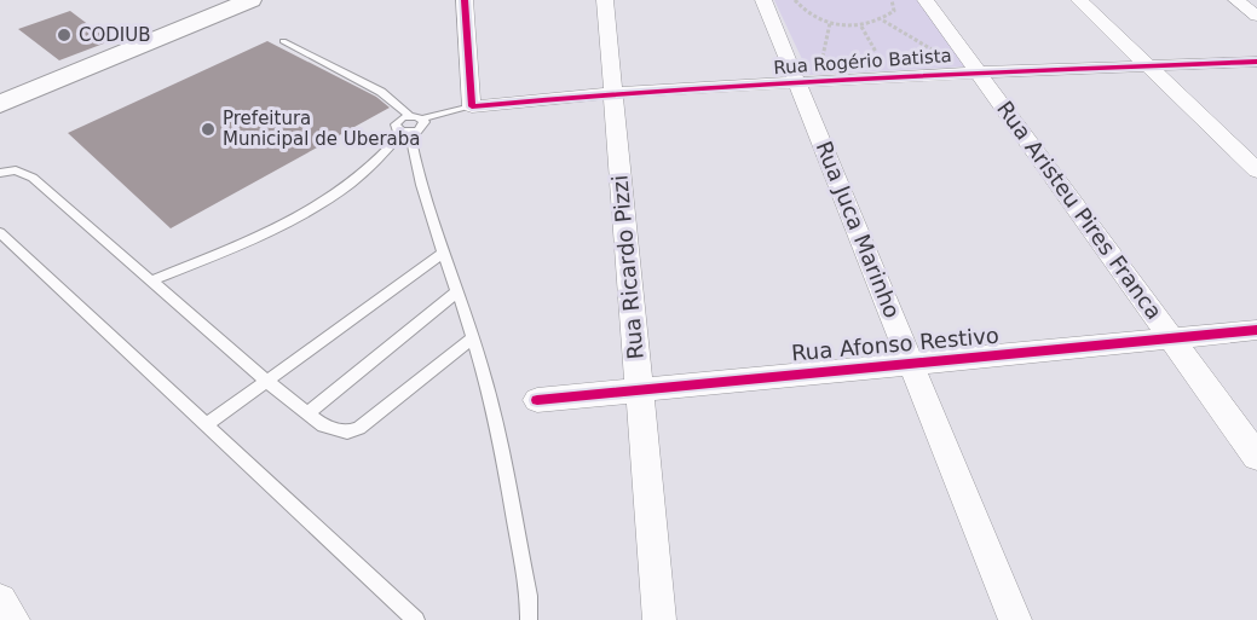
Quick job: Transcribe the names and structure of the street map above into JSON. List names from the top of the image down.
{
  "streets": {
    "street": [
      "Rua Rogério Batista",
      "Rua Aristeu Pires Franca",
      "Rua Juca Marinho",
      "Rua Ricardo Pizzi",
      "Rua Afonso Restivo"
    ]
  },
  "crossings": [
    ["Rua Rogério Batista", "Rua Aristeu Pires Franca"],
    ["Rua Rogério Batista", "Rua Juca Marinho"],
    ["Rua Rogério Batista", "Rua Ricardo Pizzi"],
    ["Rua Aristeu Pires Franca", "Rua Afonso Restivo"],
    ["Rua Juca Marinho", "Rua Afonso Restivo"],
    ["Rua Ricardo Pizzi", "Rua Afonso Restivo"]
  ],
  "places": ["CODIUB", "Prefeitura Municipal de Uberaba"]
}
